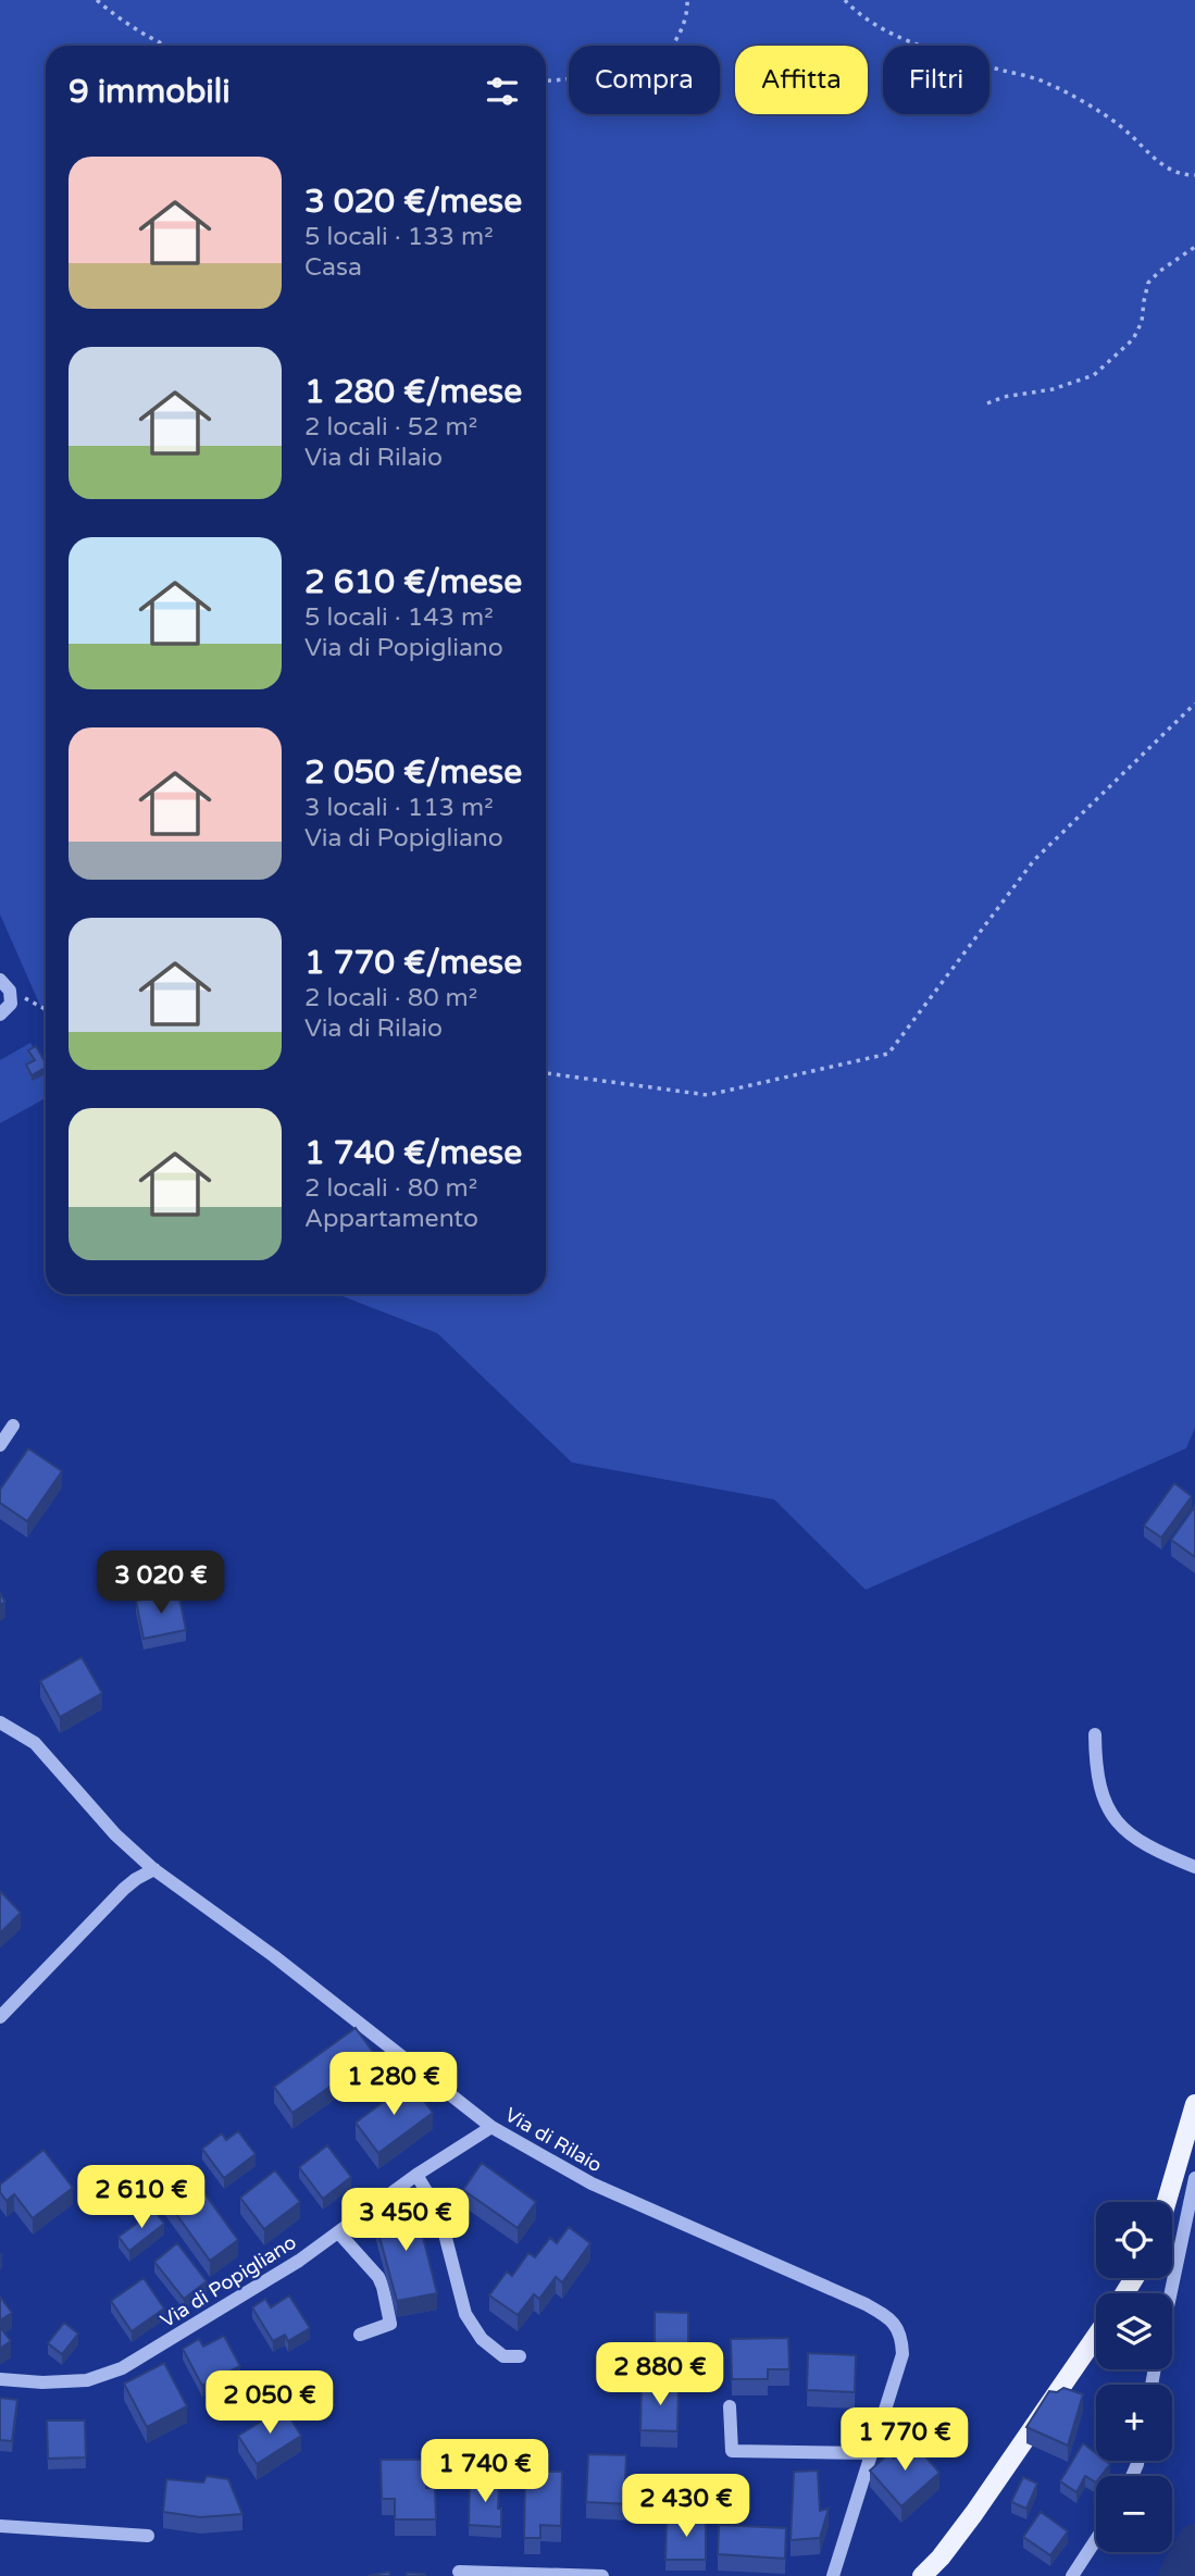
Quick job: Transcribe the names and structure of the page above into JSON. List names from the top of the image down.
{
  "streets": {
    "street": ["Via di Rilaio", "Via di Popigliano"]
  },
  "crossings": [
    ["Via di Rilaio", "Via di Popigliano"]
  ],
  "page": {
    "chip": ["Compra", "Affitta", "Filtri"],
    "heading": "9 immobili",
    "list": [
      {
        "name": "3 020 €/mese",
        "note": "5 locali · 133 m² · Casa"
      },
      {
        "name": "1 280 €/mese",
        "note": "2 locali · 52 m² · Via di Rilaio"
      },
      {
        "name": "2 610 €/mese",
        "note": "5 locali · 143 m² · Via di Popigliano"
      },
      {
        "name": "2 050 €/mese",
        "note": "3 locali · 113 m² · Via di Popigliano"
      },
      {
        "name": "1 770 €/mese",
        "note": "2 locali · 80 m² · Via di Rilaio"
      },
      {
        "name": "1 740 €/mese",
        "note": "2 locali · 80 m² · Appartamento"
      }
    ],
    "price": [
      "3 020 €",
      "1 280 €",
      "2 610 €",
      "3 450 €",
      "2 880 €",
      "2 050 €",
      "1 770 €",
      "1 740 €",
      "2 430 €"
    ],
    "map_buttons": ["+", "−"]
  }
}
